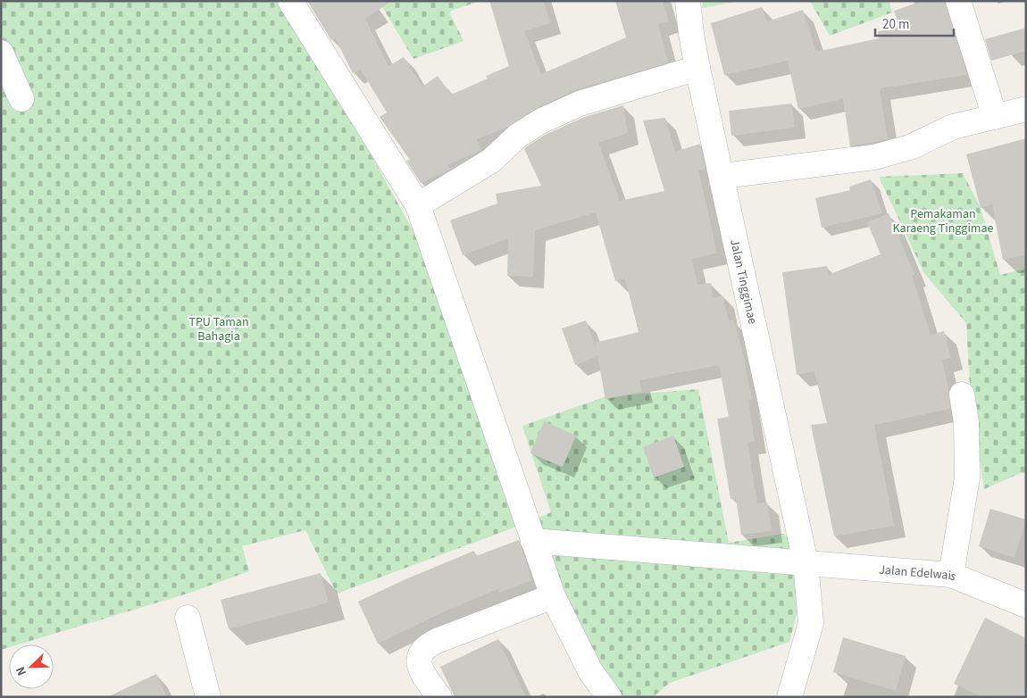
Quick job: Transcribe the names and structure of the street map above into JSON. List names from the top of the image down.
{
  "streets": {
    "street": ["Jalan Tinggimae", "Jalan Edelwais"]
  },
  "crossings": [
    ["Jalan Tinggimae", "Jalan Edelwais"]
  ],
  "parks": ["Pemakaman Karaeng Tinggimae", "TPU Taman Bahagia"],
  "scale_bar": "20 m",
  "north": "bottom left"
}
